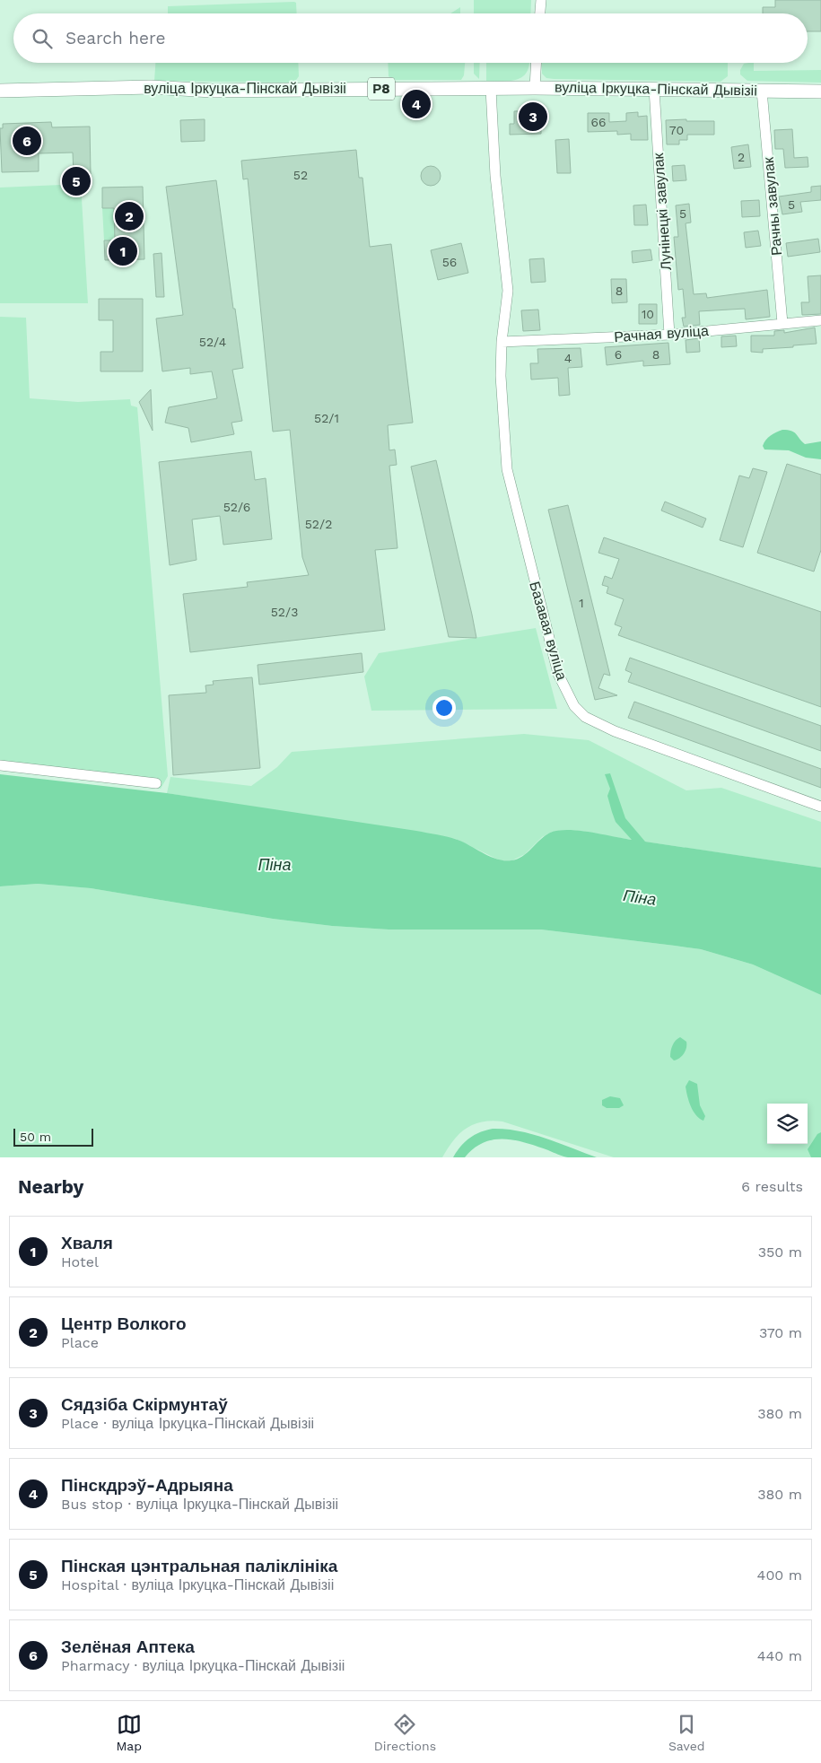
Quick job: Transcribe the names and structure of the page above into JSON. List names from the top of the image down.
{
  "streets": {
    "main road": ["вуліца Іркуцка-Пінскай Дывізіі", "Р8"],
    "street": [
      "Рачны завулак",
      "Лунінецкі завулак",
      "Рачная вуліца",
      "Базавая вуліца"
    ]
  },
  "crossings": [
    ["вуліца Іркуцка-Пінскай Дывізіі", "Рачны завулак"],
    ["вуліца Іркуцка-Пінскай Дывізіі", "Лунінецкі завулак"],
    ["Рачны завулак", "Рачная вуліца"],
    ["Лунінецкі завулак", "Рачная вуліца"],
    ["Рачная вуліца", "Базавая вуліца"]
  ],
  "water": ["Піна"],
  "house_numbers": [
    "66",
    "70",
    "2",
    "52",
    "5",
    "5",
    "56",
    "8",
    "10",
    "52/4",
    "6",
    "8",
    "4",
    "52/1",
    "52/6",
    "52/2",
    "1",
    "52/3"
  ],
  "scale_bar": "50 m",
  "page": {
    "search": "Search here",
    "pins": [
      "4",
      "3",
      "6",
      "5",
      "2",
      "1"
    ],
    "scale": "50 m",
    "heading": ["Nearby", "6 results"],
    "list": [
      {
        "mark": "1",
        "name": "Хваля",
        "note": "Hotel",
        "value": "350 m"
      },
      {
        "mark": "2",
        "name": "Центр Волкого",
        "note": "Place",
        "value": "370 m"
      },
      {
        "mark": "3",
        "name": "Сядзіба Скірмунтаў",
        "note": "Place · вуліца Іркуцка-Пінскай Дывізіі",
        "value": "380 m"
      },
      {
        "mark": "4",
        "name": "Пінскдрэў-Адрыяна",
        "note": "Bus stop · вуліца Іркуцка-Пінскай Дывізіі",
        "value": "380 m"
      },
      {
        "mark": "5",
        "name": "Пінская цэнтральная паліклініка",
        "note": "Hospital · вуліца Іркуцка-Пінскай Дывізіі",
        "value": "400 m"
      },
      {
        "mark": "6",
        "name": "Зелёная Аптека",
        "note": "Pharmacy · вуліца Іркуцка-Пінскай Дывізіі",
        "value": "440 m"
      }
    ],
    "nav": ["Map", "Directions", "Saved"]
  }
}
